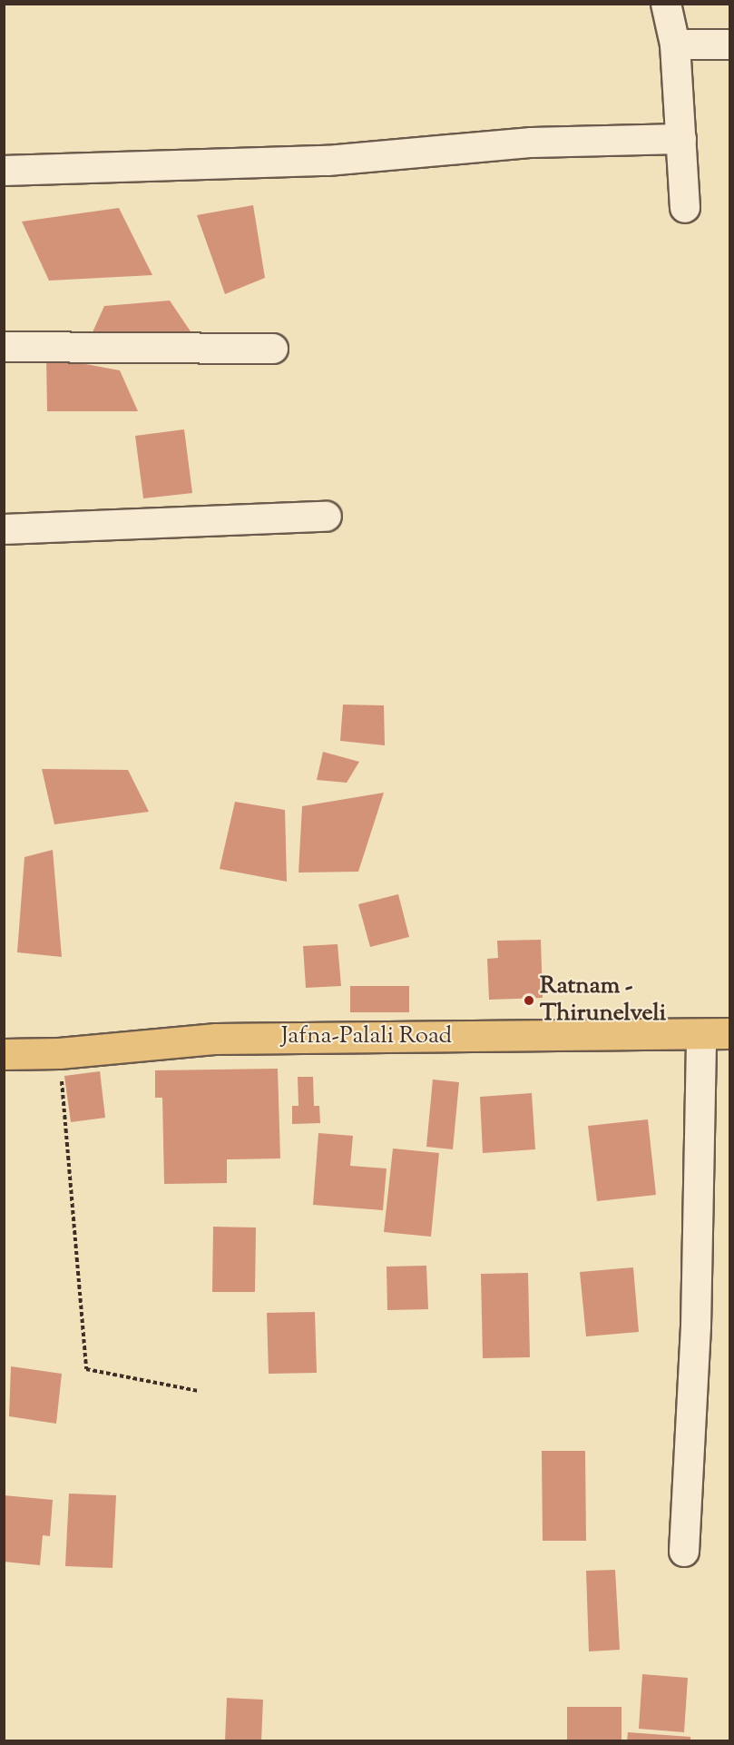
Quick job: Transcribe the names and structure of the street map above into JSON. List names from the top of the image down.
{
  "streets": {
    "main road": ["Jafna-Palali Road"]
  },
  "places": ["Ratnam - Thirunelveli"]
}
